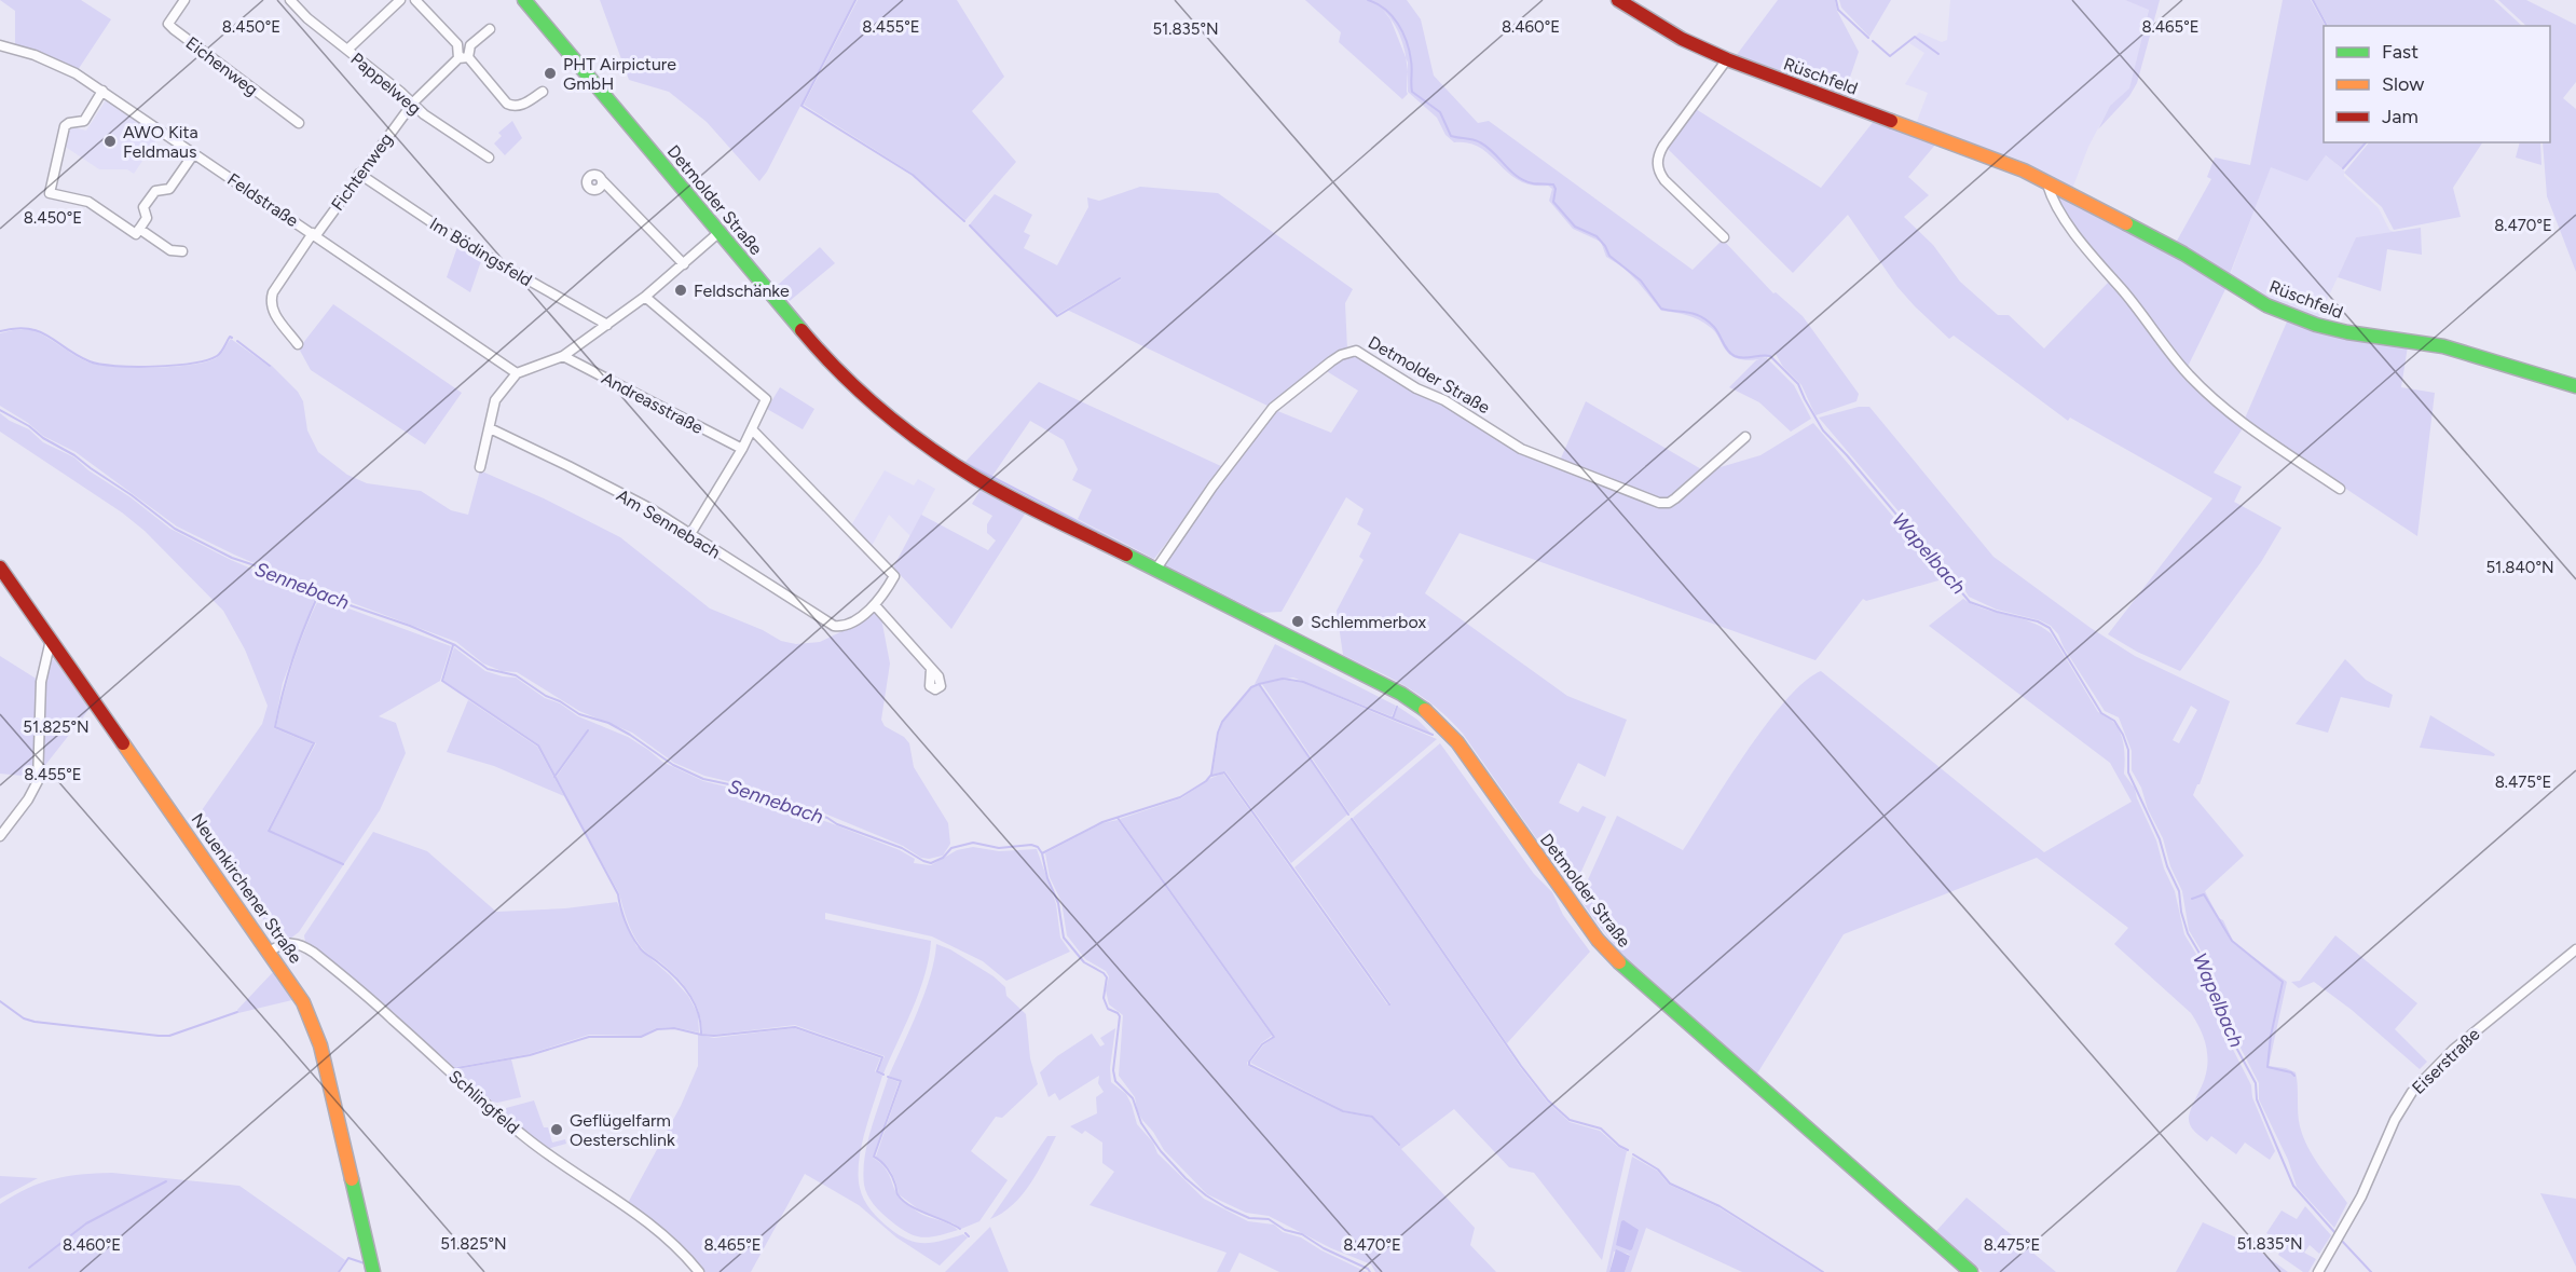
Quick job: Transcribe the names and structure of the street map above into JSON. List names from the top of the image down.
{
  "streets": {
    "main road": ["Rüschfeld", "Detmolder Straße", "Neuenkirchener Straße"],
    "street": [
      "Eichenweg",
      "Pappelweg",
      "Fichtenweg",
      "Feldstraße",
      "Im Bödingsfeld",
      "Andreasstraße",
      "Am Sennebach",
      "Eiserstraße",
      "Schlingfeld"
    ]
  },
  "crossings": [
    ["Pappelweg", "Fichtenweg"],
    ["Fichtenweg", "Feldstraße"],
    ["Fichtenweg", "Im Bödingsfeld"],
    ["Neuenkirchener Straße", "Schlingfeld"]
  ],
  "water": ["Wapelbach", "Sennebach"],
  "places": [
    "PHT Airpicture GmbH",
    "AWO Kita Feldmaus",
    "Feldschänke",
    "Schlemmerbox",
    "Geflügelfarm Oesterschlink"
  ],
  "legend": ["Fast", "Slow", "Jam"],
  "coordinates": [
    "8.450°E",
    "8.455°E",
    "8.460°E",
    "8.465°E",
    "51.835°N",
    "8.470°E",
    "51.840°N",
    "51.825°N",
    "8.475°E"
  ]
}
